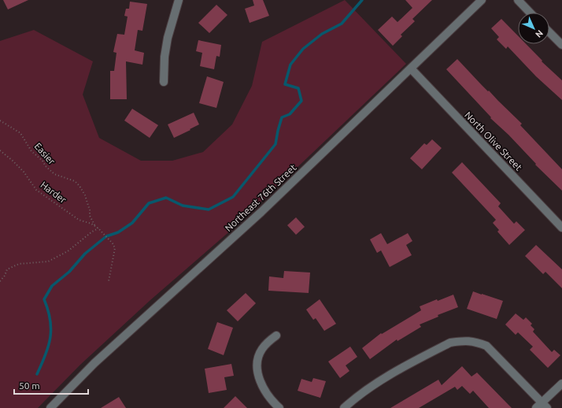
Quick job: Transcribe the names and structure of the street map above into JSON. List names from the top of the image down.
{
  "streets": {
    "street": ["North Olive Street", "Northeast 76th Street"],
    "path": ["Easier", "Harder"]
  },
  "crossings": [
    ["North Olive Street", "Northeast 76th Street"],
    ["Easier", "Harder"]
  ],
  "scale_bar": "50 m",
  "north": "bottom right"
}
